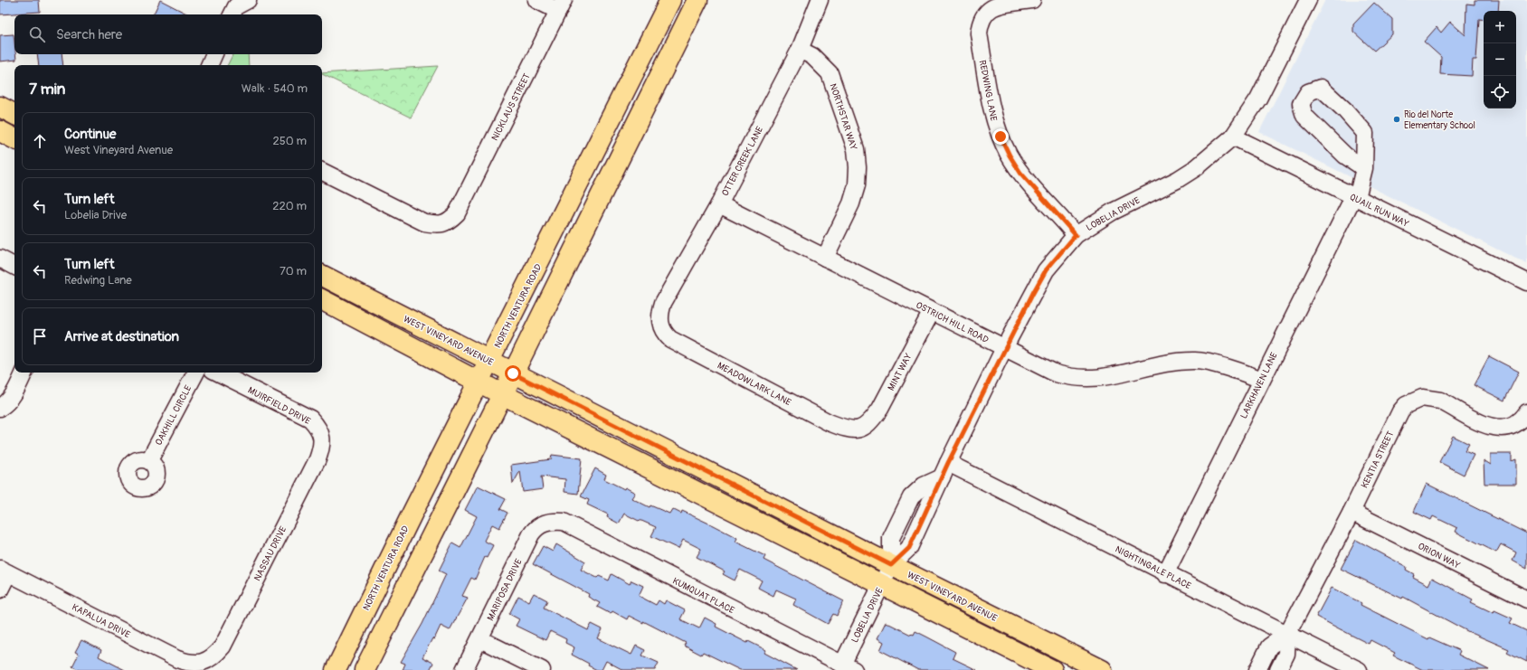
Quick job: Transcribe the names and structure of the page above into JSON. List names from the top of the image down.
{
  "streets": {
    "main road": ["NORTH VENTURA ROAD", "WEST VINEYARD AVENUE"],
    "street": [
      "REDWING LANE",
      "NICKLAUS STREET",
      "NORTHSTAR WAY",
      "OTTER CREEK LANE",
      "QUAIL RUN WAY",
      "LOBELIA DRIVE",
      "OSTRICH HILL ROAD",
      "MINT WAY",
      "MEADOWLARK LANE",
      "LARKHAVEN LANE",
      "MUIRFIELD DRIVE",
      "OAKHILL CIRCLE",
      "KENTIA STREET",
      "NASSAU DRIVE",
      "ORION WAY",
      "NIGHTINGALE PLACE",
      "MARIPOSA DRIVE",
      "KUMQUAT PLACE",
      "KAPALUA DRIVE"
    ]
  },
  "crossings": [
    ["REDWING LANE", "LOBELIA DRIVE"],
    ["NORTHSTAR WAY", "OTTER CREEK LANE"],
    ["NORTHSTAR WAY", "OSTRICH HILL ROAD"],
    ["OTTER CREEK LANE", "OSTRICH HILL ROAD"],
    ["OTTER CREEK LANE", "MEADOWLARK LANE"],
    ["QUAIL RUN WAY", "LOBELIA DRIVE"],
    ["QUAIL RUN WAY", "LARKHAVEN LANE"],
    ["LOBELIA DRIVE", "OSTRICH HILL ROAD"],
    ["LOBELIA DRIVE", "WEST VINEYARD AVENUE"],
    ["LOBELIA DRIVE", "NIGHTINGALE PLACE"],
    ["LOBELIA DRIVE", "KUMQUAT PLACE"],
    ["NORTH VENTURA ROAD", "WEST VINEYARD AVENUE"],
    ["OSTRICH HILL ROAD", "MINT WAY"],
    ["OSTRICH HILL ROAD", "LARKHAVEN LANE"],
    ["MINT WAY", "MEADOWLARK LANE"],
    ["LARKHAVEN LANE", "NIGHTINGALE PLACE"],
    ["MUIRFIELD DRIVE", "NASSAU DRIVE"],
    ["KENTIA STREET", "ORION WAY"],
    ["KENTIA STREET", "NIGHTINGALE PLACE"],
    ["NASSAU DRIVE", "KAPALUA DRIVE"],
    ["MARIPOSA DRIVE", "KUMQUAT PLACE"]
  ],
  "places": ["Rio del Norte Elementary School"],
  "page": {
    "map_buttons": ["+", "−"],
    "search": "Search here",
    "heading": ["7 min", "Walk · 540 m"],
    "list": [
      ["Continue", "West Vineyard Avenue", "250 m"],
      ["Turn left", "Lobelia Drive", "220 m"],
      ["Turn left", "Redwing Lane", "70 m"],
      "Arrive at destination"
    ]
  }
}
